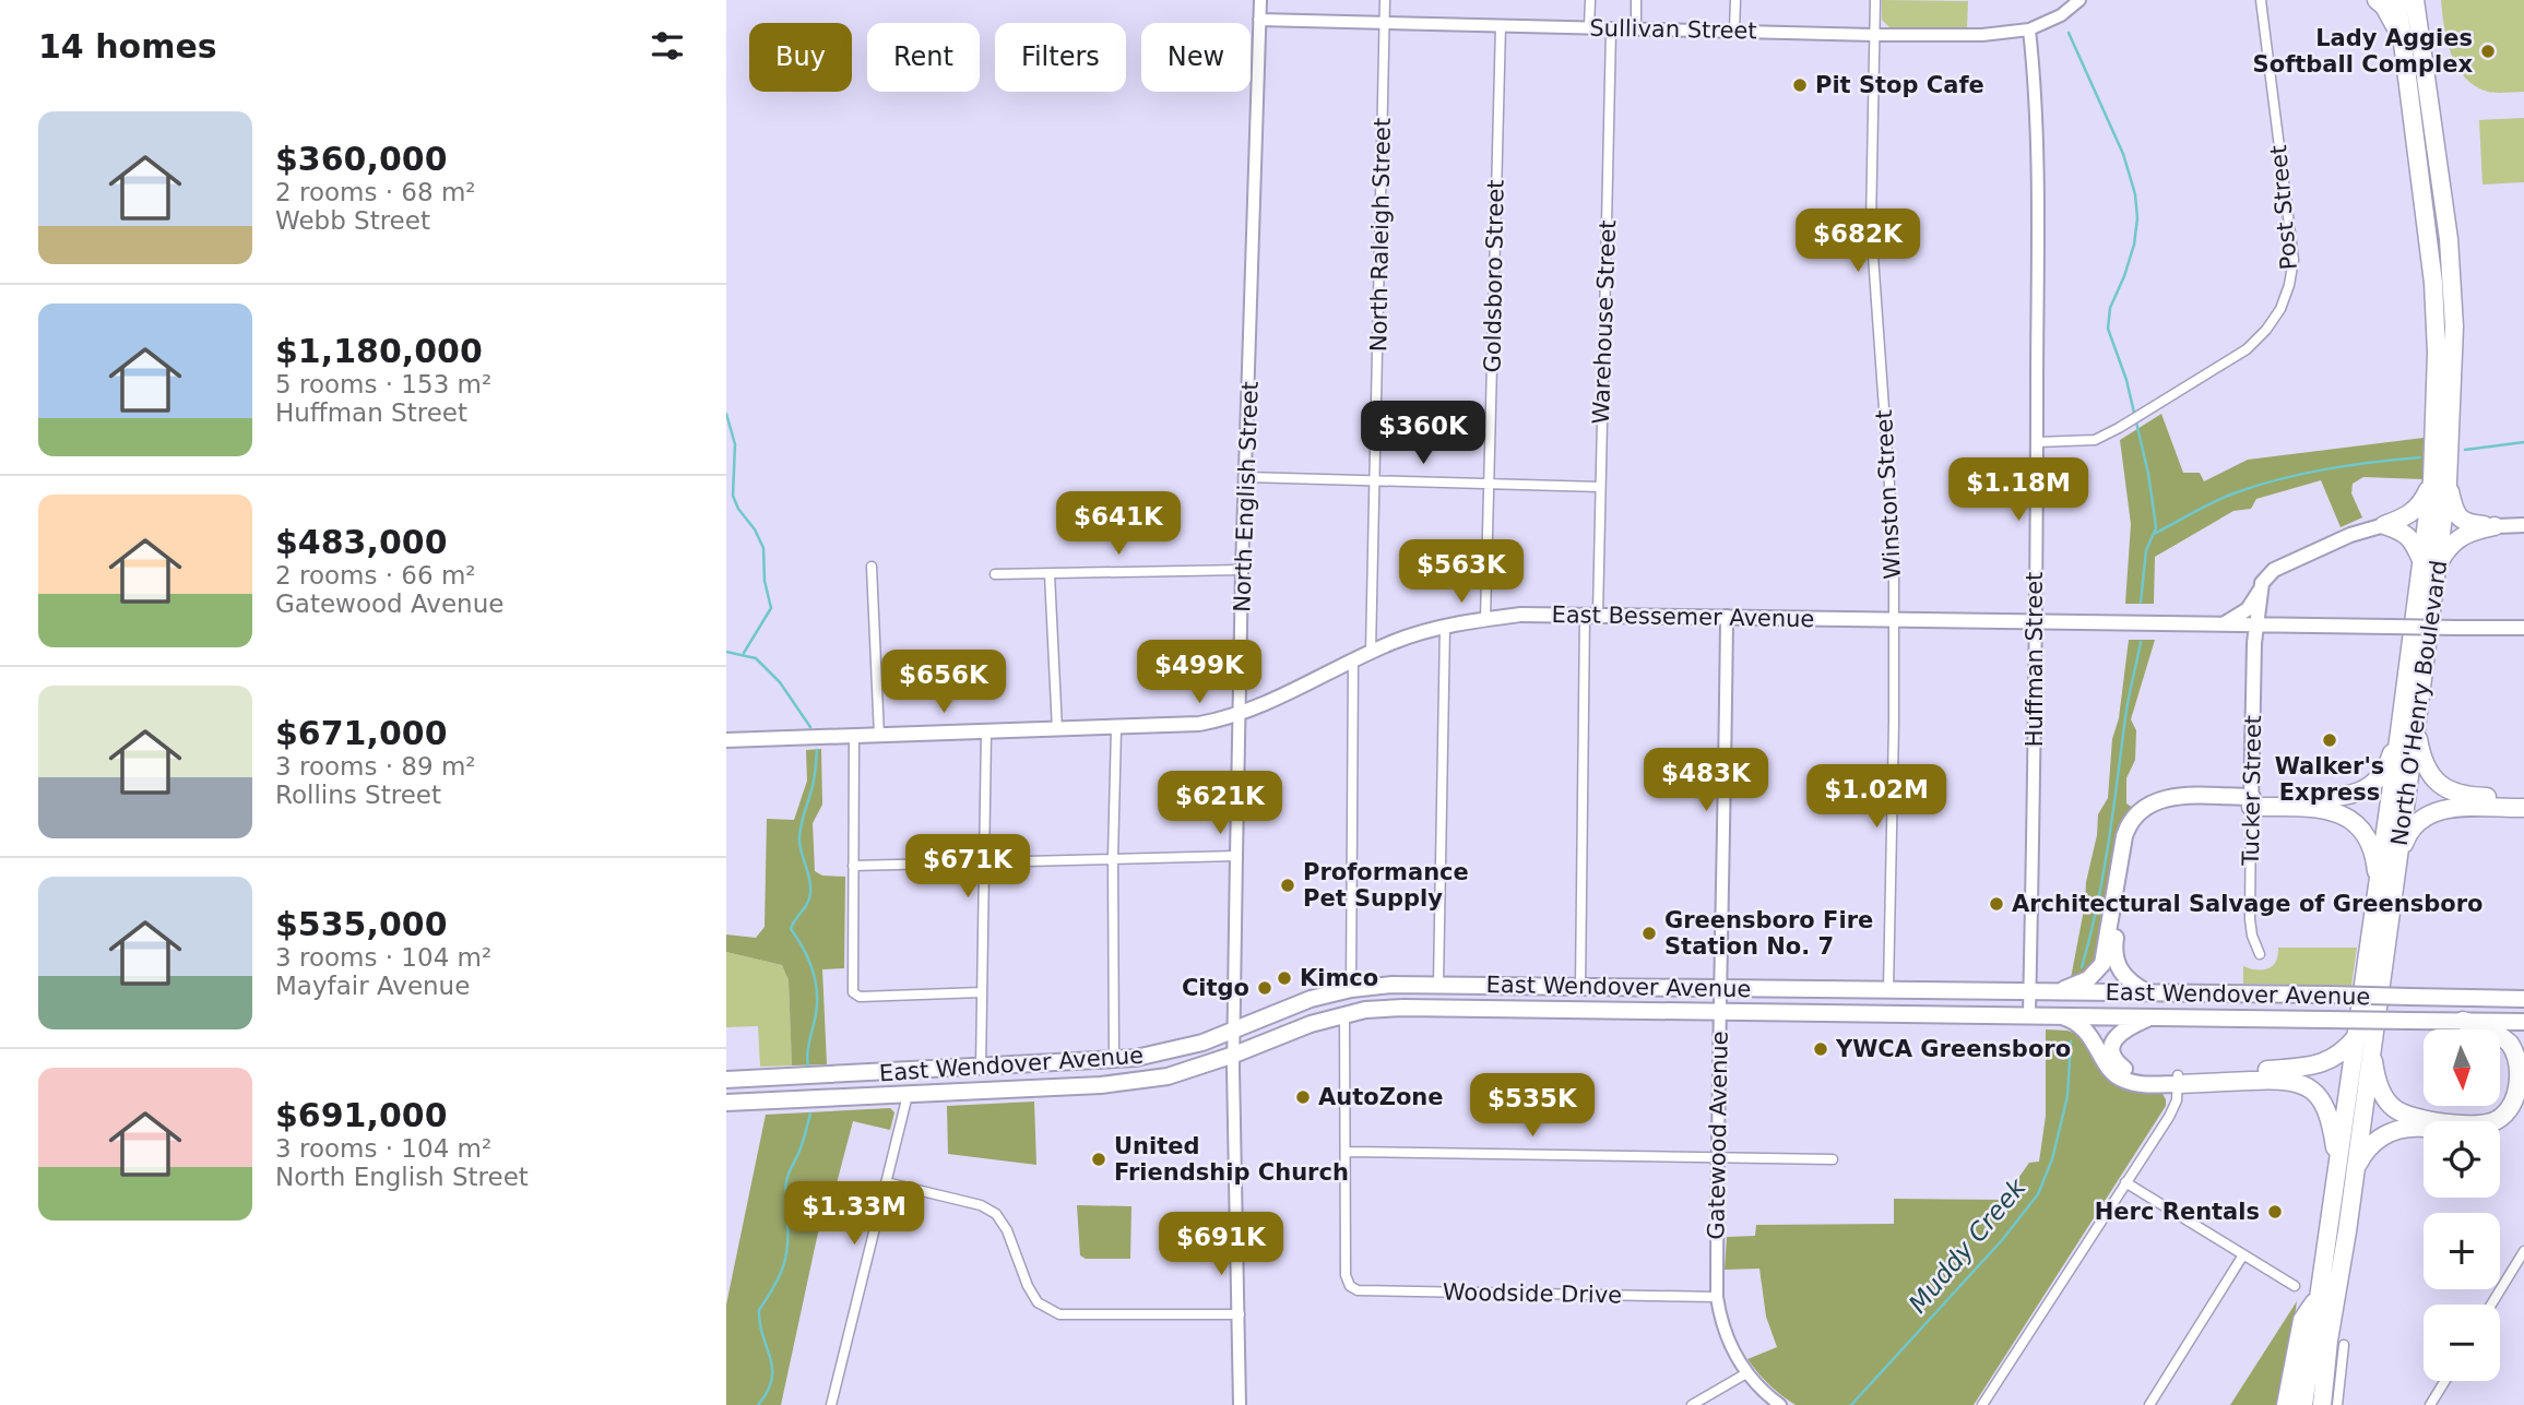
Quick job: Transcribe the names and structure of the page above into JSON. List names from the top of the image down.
{
  "streets": {
    "highway": ["North O'Henry Boulevard", "East Wendover Avenue"],
    "main road": ["East Bessemer Avenue", "Tucker Street"],
    "street": [
      "Sullivan Street",
      "Post Street",
      "North Raleigh Street",
      "Goldsboro Street",
      "Warehouse Street",
      "Winston Street",
      "North English Street",
      "Huffman Street",
      "Gatewood Avenue",
      "Woodside Drive"
    ]
  },
  "crossings": [
    ["Sullivan Street", "North Raleigh Street"],
    ["Sullivan Street", "Goldsboro Street"],
    ["Sullivan Street", "Warehouse Street"],
    ["Sullivan Street", "Winston Street"],
    ["Sullivan Street", "North English Street"],
    ["Sullivan Street", "Huffman Street"],
    ["Post Street", "Huffman Street"],
    ["North Raleigh Street", "East Bessemer Avenue"],
    ["Goldsboro Street", "East Bessemer Avenue"],
    ["Warehouse Street", "East Bessemer Avenue"],
    ["Warehouse Street", "East Wendover Avenue"],
    ["Winston Street", "East Bessemer Avenue"],
    ["Winston Street", "East Wendover Avenue"],
    ["North English Street", "East Bessemer Avenue"],
    ["North English Street", "East Wendover Avenue"],
    ["East Bessemer Avenue", "Huffman Street"],
    ["East Bessemer Avenue", "Tucker Street"],
    ["East Bessemer Avenue", "Gatewood Avenue"],
    ["Huffman Street", "East Wendover Avenue"],
    ["East Wendover Avenue", "Gatewood Avenue"],
    ["Gatewood Avenue", "Woodside Drive"]
  ],
  "water": ["Muddy Creek"],
  "places": [
    "Lady Aggies Softball Complex",
    "Pit Stop Cafe",
    "Walker's Express",
    "Proformance Pet Supply",
    "Architectural Salvage of Greensboro",
    "Greensboro Fire Station No. 7",
    "Kimco",
    "Citgo",
    "YWCA Greensboro",
    "AutoZone",
    "United Friendship Church",
    "Herc Rentals"
  ],
  "north": "bottom",
  "page": {
    "heading": "14 homes",
    "chip": [
      "Buy",
      "Rent",
      "Filters",
      "New"
    ],
    "list": [
      {
        "name": "$360,000",
        "note": "2 rooms · 68 m² · Webb Street"
      },
      {
        "name": "$1,180,000",
        "note": "5 rooms · 153 m² · Huffman Street"
      },
      {
        "name": "$483,000",
        "note": "2 rooms · 66 m² · Gatewood Avenue"
      },
      {
        "name": "$671,000",
        "note": "3 rooms · 89 m² · Rollins Street"
      },
      {
        "name": "$535,000",
        "note": "3 rooms · 104 m² · Mayfair Avenue"
      },
      {
        "name": "$691,000",
        "note": "3 rooms · 104 m² · North English Street"
      }
    ],
    "price": [
      "$682K",
      "$360K",
      "$1.18M",
      "$641K",
      "$563K",
      "$499K",
      "$656K",
      "$483K",
      "$1.02M",
      "$621K",
      "$671K",
      "$535K",
      "$1.33M",
      "$691K"
    ],
    "map_buttons": ["+", "−"]
  }
}
